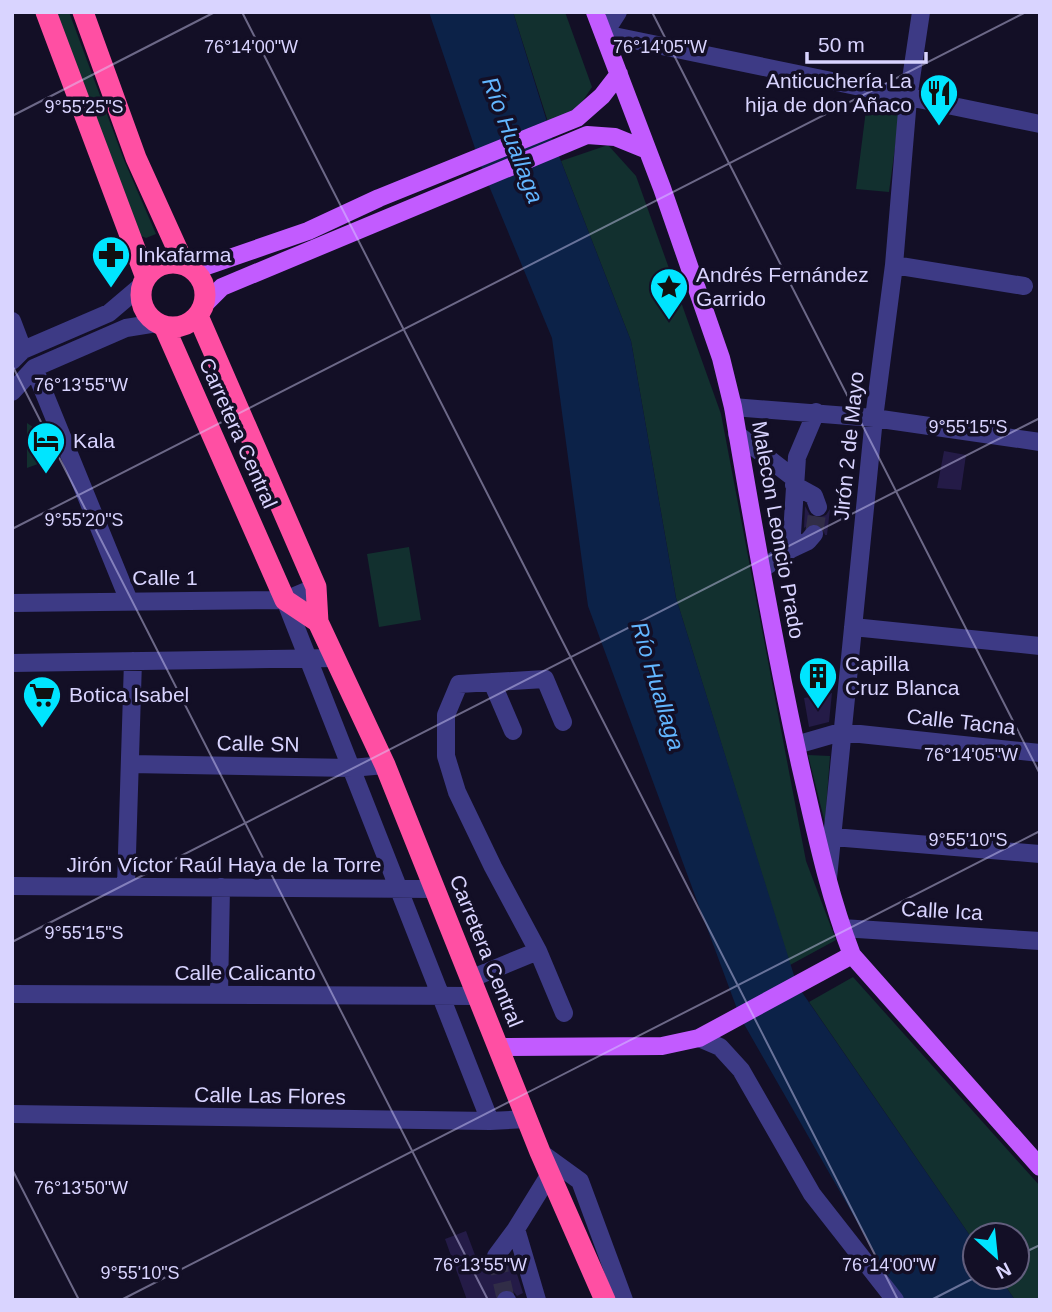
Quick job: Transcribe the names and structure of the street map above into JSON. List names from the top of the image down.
{
  "streets": {
    "highway": ["Carretera Central"],
    "main road": ["Malecon Leoncio Prado"],
    "street": [
      "Jirón 2 de Mayo",
      "Calle 1",
      "Calle Tacna",
      "Calle SN",
      "Jirón Víctor Raúl Haya de la Torre",
      "Calle Ica",
      "Calle Calicanto",
      "Calle Las Flores"
    ]
  },
  "crossings": [
    ["Carretera Central", "Calle 1"],
    ["Carretera Central", "Calle SN"],
    ["Carretera Central", "Jirón Víctor Raúl Haya de la Torre"],
    ["Carretera Central", "Calle Calicanto"],
    ["Carretera Central", "Calle Las Flores"],
    ["Jirón 2 de Mayo", "Malecon Leoncio Prado"],
    ["Jirón 2 de Mayo", "Calle Tacna"],
    ["Malecon Leoncio Prado", "Calle Tacna"],
    ["Malecon Leoncio Prado", "Calle Ica"]
  ],
  "water": ["Río Huallaga"],
  "places": {
    "restaurant": ["Anticuchería La hija de don Añaco"],
    "pharmacy": ["Inkafarma"],
    "place": ["Andrés Fernández Garrido"],
    "hotel": ["Kala"],
    "building": ["Capilla Cruz Blanca"],
    "supermarket": ["Botica Isabel"]
  },
  "scale_bar": "50 m",
  "north": "bottom right",
  "coordinates": [
    "76°14'00\"W",
    "76°14'05\"W",
    "9°55'25\"S",
    "76°13'55\"W",
    "9°55'15\"S",
    "9°55'20\"S",
    "9°55'10\"S",
    "76°13'50\"W"
  ]
}
